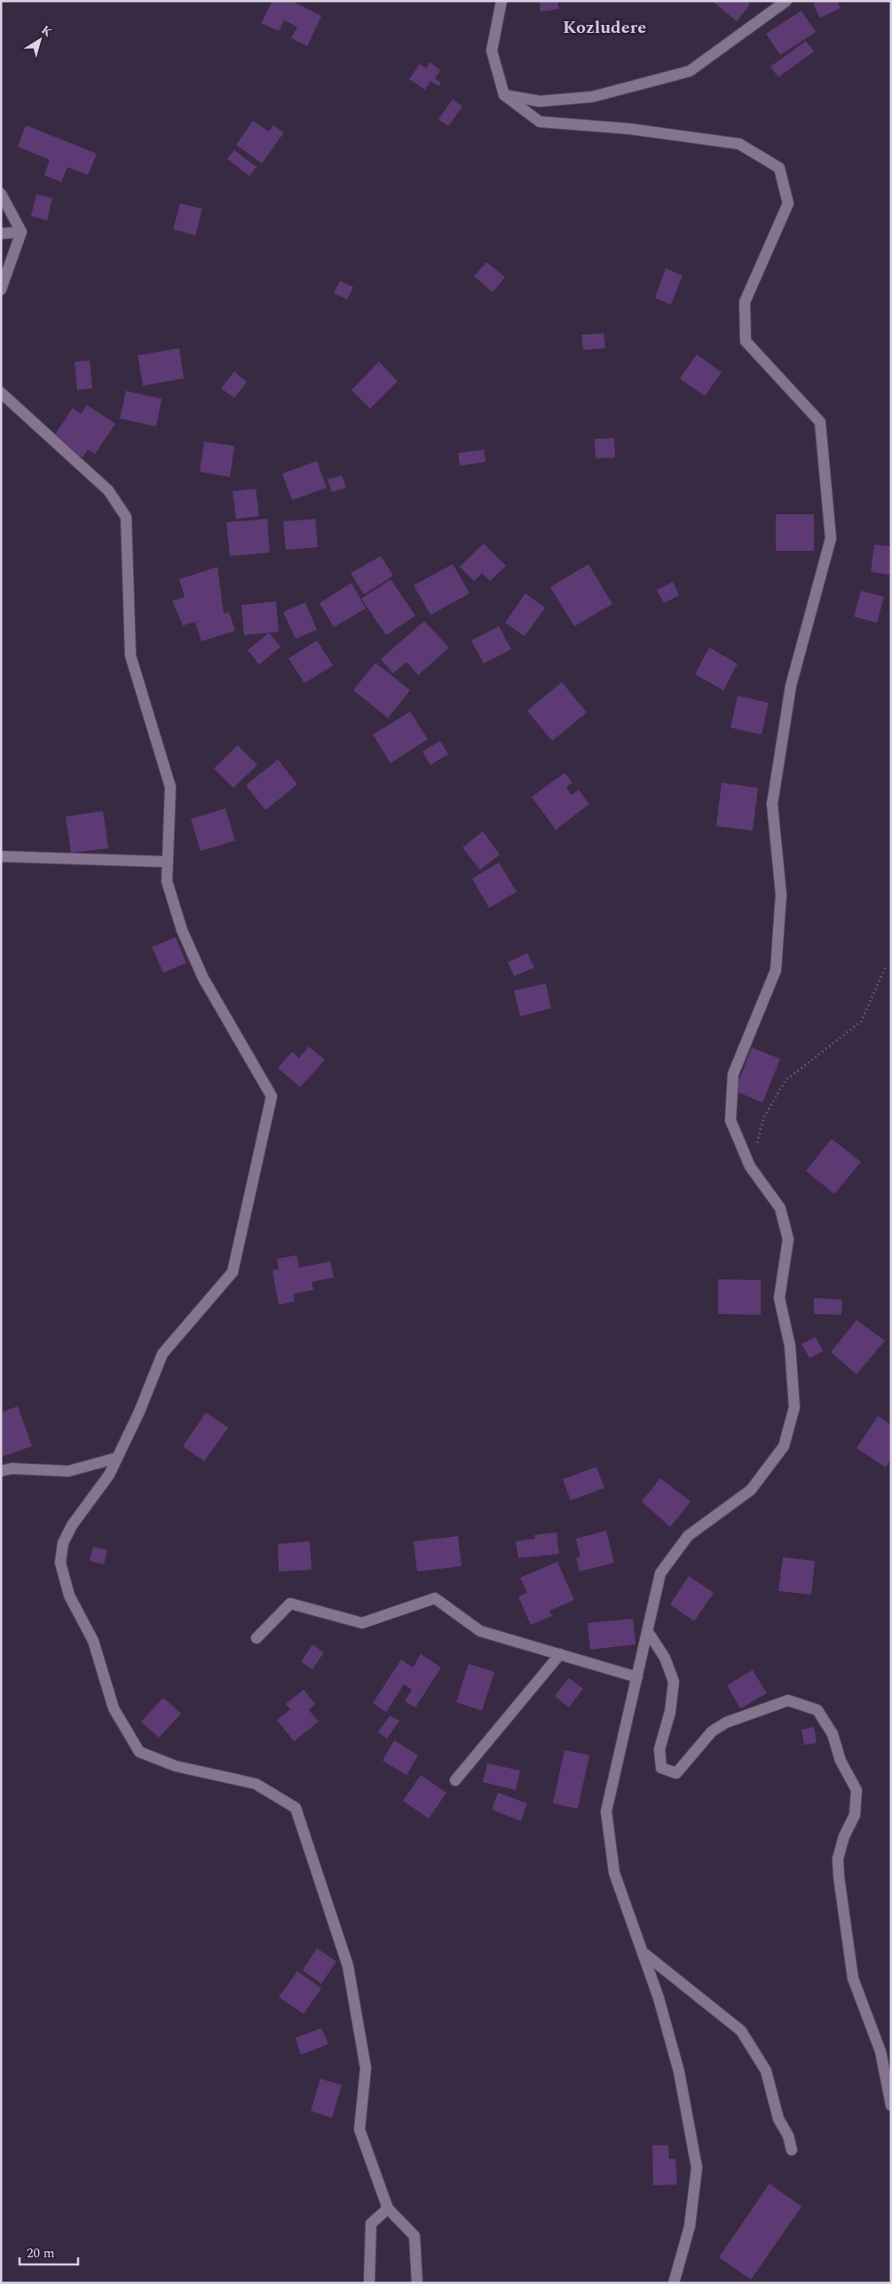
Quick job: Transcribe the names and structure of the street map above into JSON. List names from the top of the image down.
{
  "districts": ["Kozludere"],
  "scale_bar": "20 m",
  "north": "top right"
}
